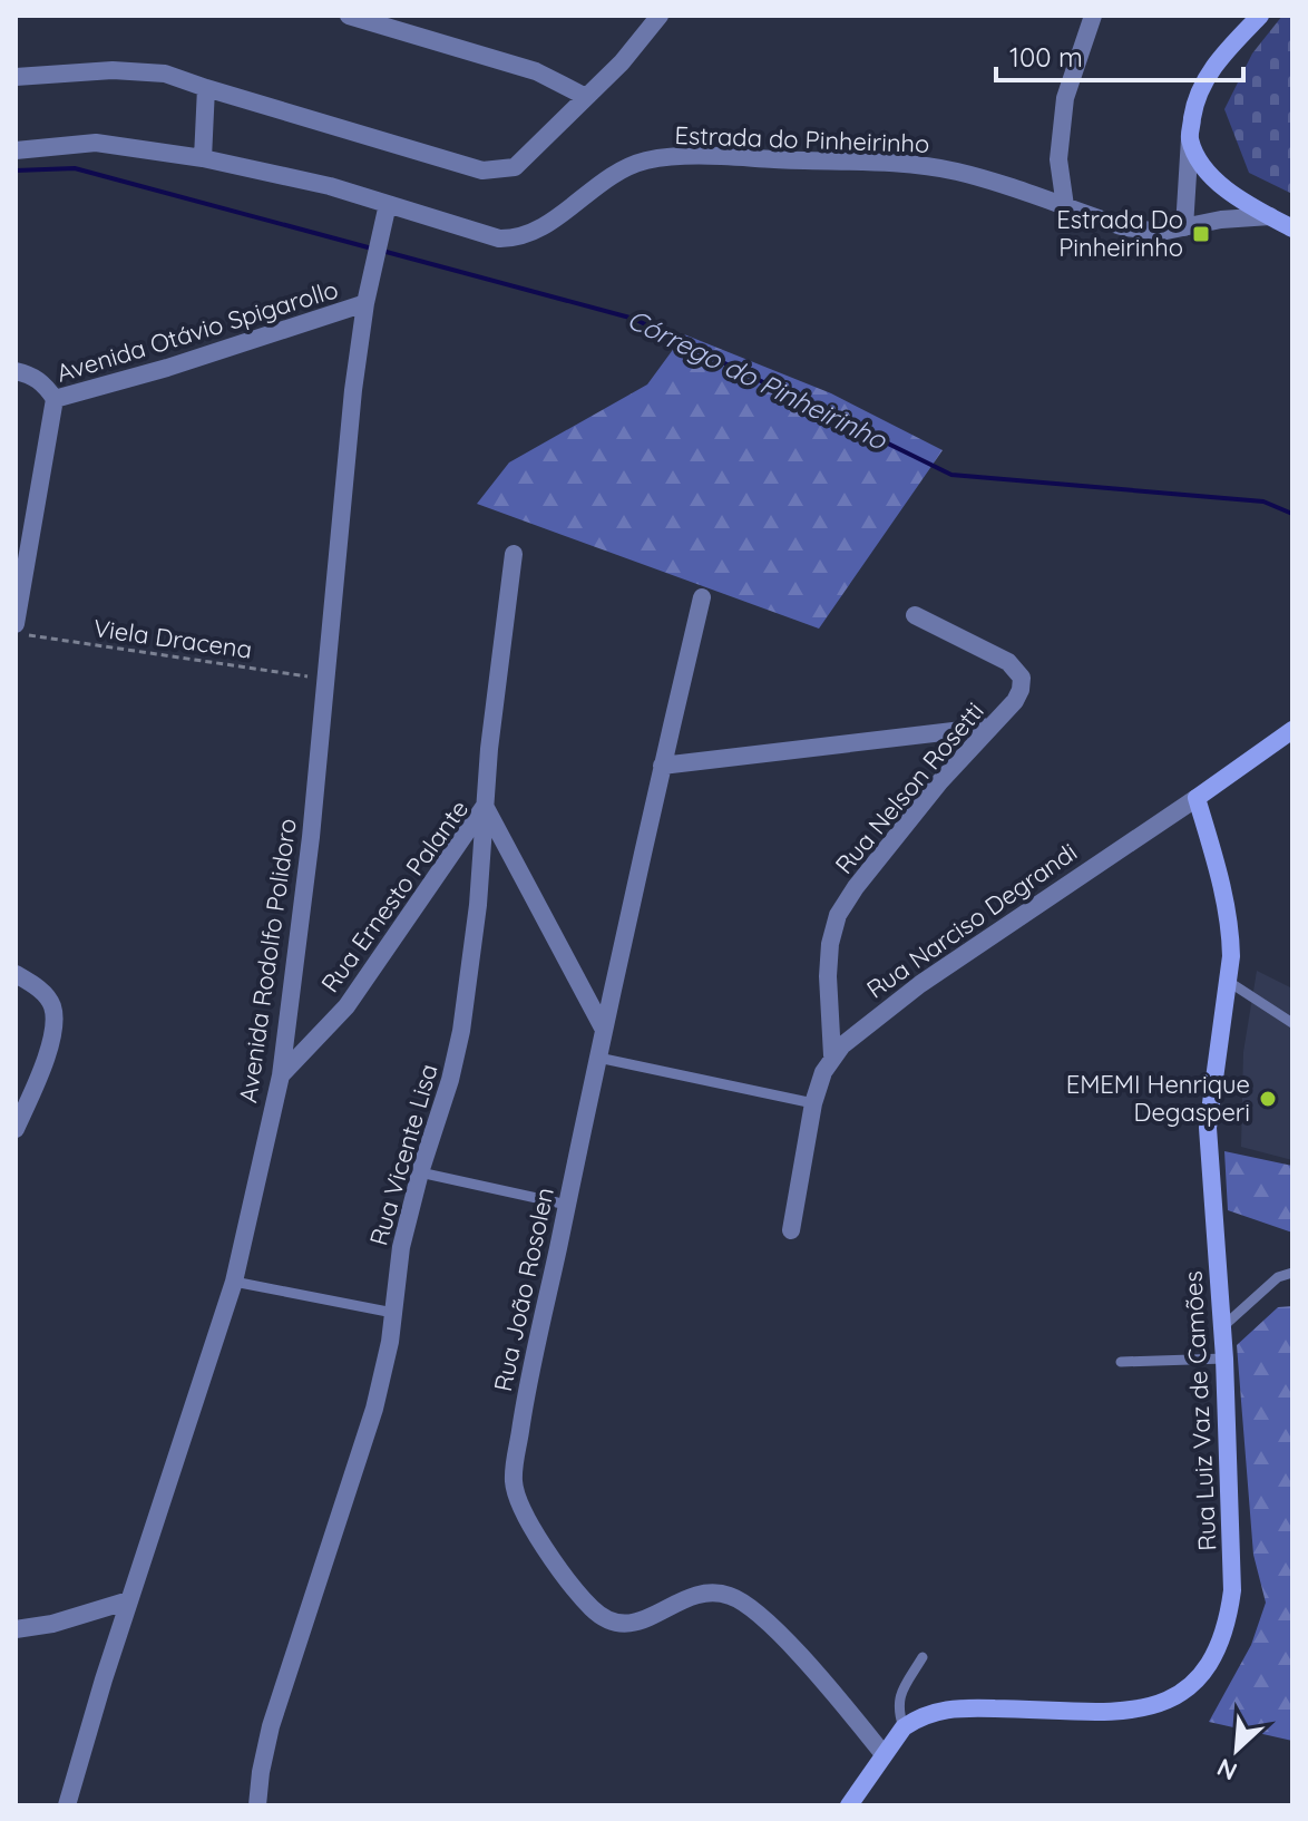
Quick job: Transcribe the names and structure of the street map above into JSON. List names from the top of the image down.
{
  "streets": {
    "main road": ["Rua Narciso Degrandi", "Rua Luiz Vaz de Camões"],
    "street": [
      "Estrada do Pinheirinho",
      "Avenida Otávio Spigarollo",
      "Rua Nelson Rosetti",
      "Rua Ernesto Palante",
      "Avenida Rodolfo Polidoro",
      "Rua Vicente Lisa",
      "Rua João Rosolen"
    ],
    "path": ["Viela Dracena"]
  },
  "crossings": [
    ["Estrada do Pinheirinho", "Avenida Rodolfo Polidoro"],
    ["Avenida Otávio Spigarollo", "Avenida Rodolfo Polidoro"],
    ["Viela Dracena", "Avenida Rodolfo Polidoro"],
    ["Rua Nelson Rosetti", "Rua Narciso Degrandi"],
    ["Rua Ernesto Palante", "Avenida Rodolfo Polidoro"],
    ["Rua Ernesto Palante", "Rua Vicente Lisa"],
    ["Rua Ernesto Palante", "Rua João Rosolen"],
    ["Rua Narciso Degrandi", "Rua Luiz Vaz de Camões"],
    ["Rua João Rosolen", "Rua Luiz Vaz de Camões"]
  ],
  "water": ["Córrego do Pinheirinho"],
  "places": {
    "transit": ["Estrada Do Pinheirinho"],
    "other": ["EMEMI Henrique Degasperi"]
  },
  "scale_bar": "100 m",
  "north": "bottom left"
}
